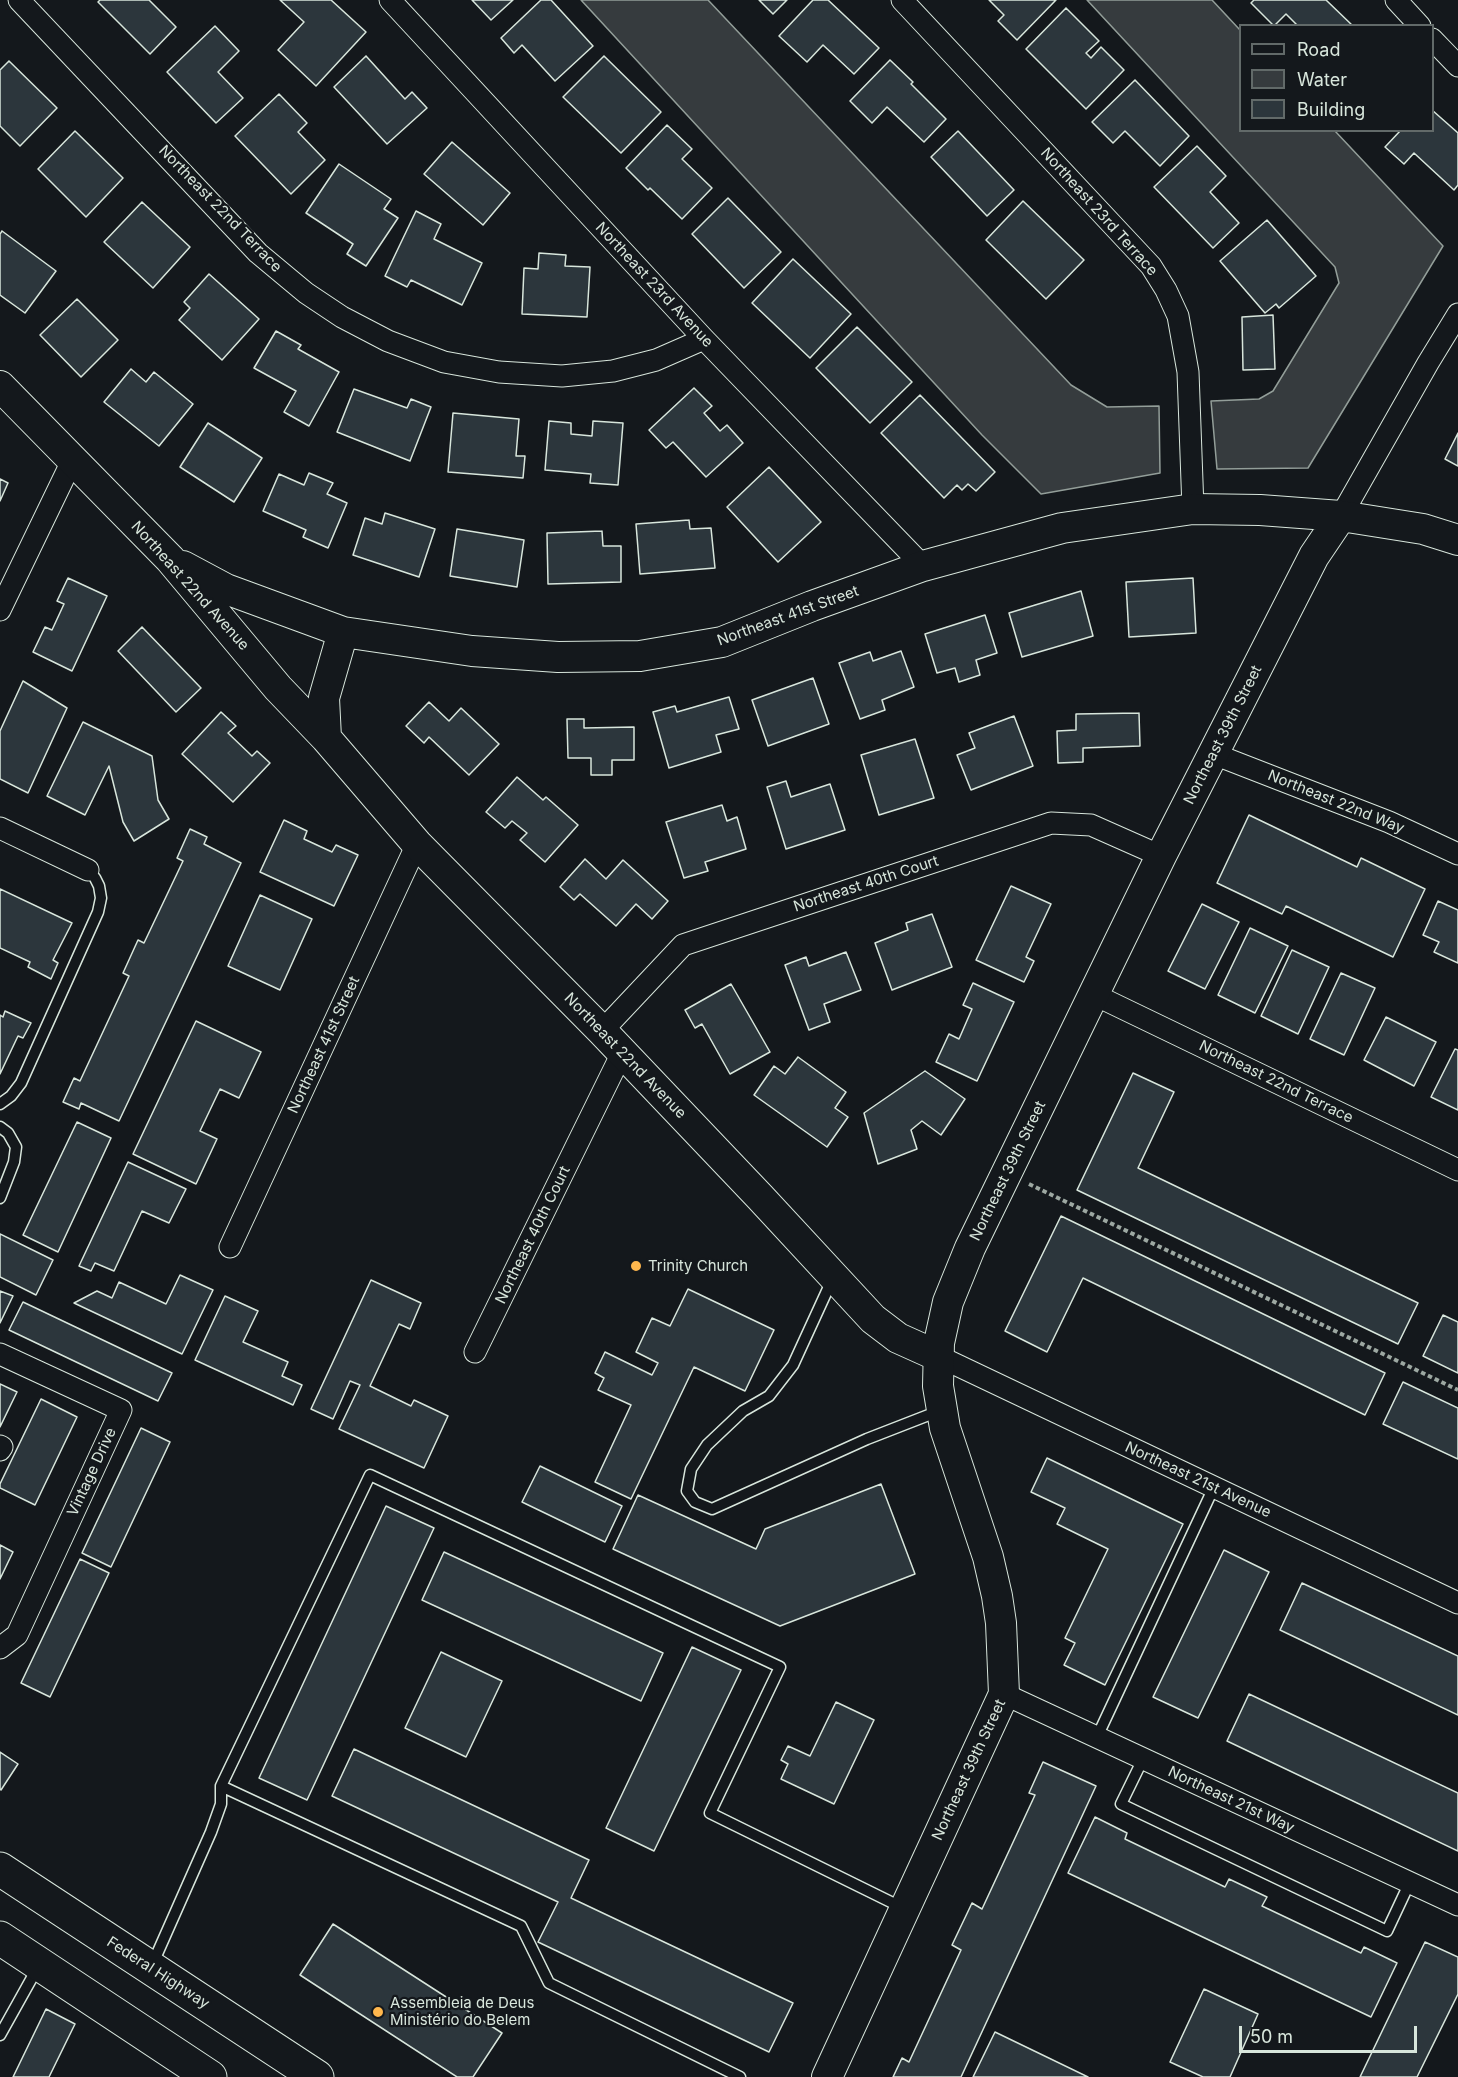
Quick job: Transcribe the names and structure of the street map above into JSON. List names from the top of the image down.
{
  "streets": {
    "main road": ["Federal Highway"],
    "street": [
      "Northeast 22nd Terrace",
      "Northeast 23rd Terrace",
      "Northeast 23rd Avenue",
      "Northeast 22nd Avenue",
      "Northeast 41st Street",
      "Northeast 39th Street",
      "Northeast 22nd Way",
      "Northeast 40th Court",
      "Vintage Drive",
      "Northeast 21st Avenue",
      "Northeast 21st Way"
    ]
  },
  "crossings": [
    ["Northeast 22nd Terrace", "Northeast 23rd Avenue"],
    ["Northeast 22nd Terrace", "Northeast 39th Street"],
    ["Northeast 23rd Terrace", "Northeast 41st Street"],
    ["Northeast 23rd Avenue", "Northeast 41st Street"],
    ["Northeast 22nd Avenue", "Northeast 41st Street"],
    ["Northeast 22nd Avenue", "Northeast 39th Street"],
    ["Northeast 22nd Avenue", "Northeast 40th Court"],
    ["Northeast 22nd Avenue", "Northeast 21st Avenue"],
    ["Northeast 41st Street", "Northeast 39th Street"],
    ["Northeast 39th Street", "Northeast 22nd Way"],
    ["Northeast 39th Street", "Northeast 40th Court"],
    ["Northeast 39th Street", "Northeast 21st Avenue"],
    ["Northeast 39th Street", "Northeast 21st Way"]
  ],
  "places": ["Trinity Church", "Assembleia de Deus Ministério do Belem"],
  "legend": ["Road", "Water", "Building"],
  "scale_bar": "50 m"
}
